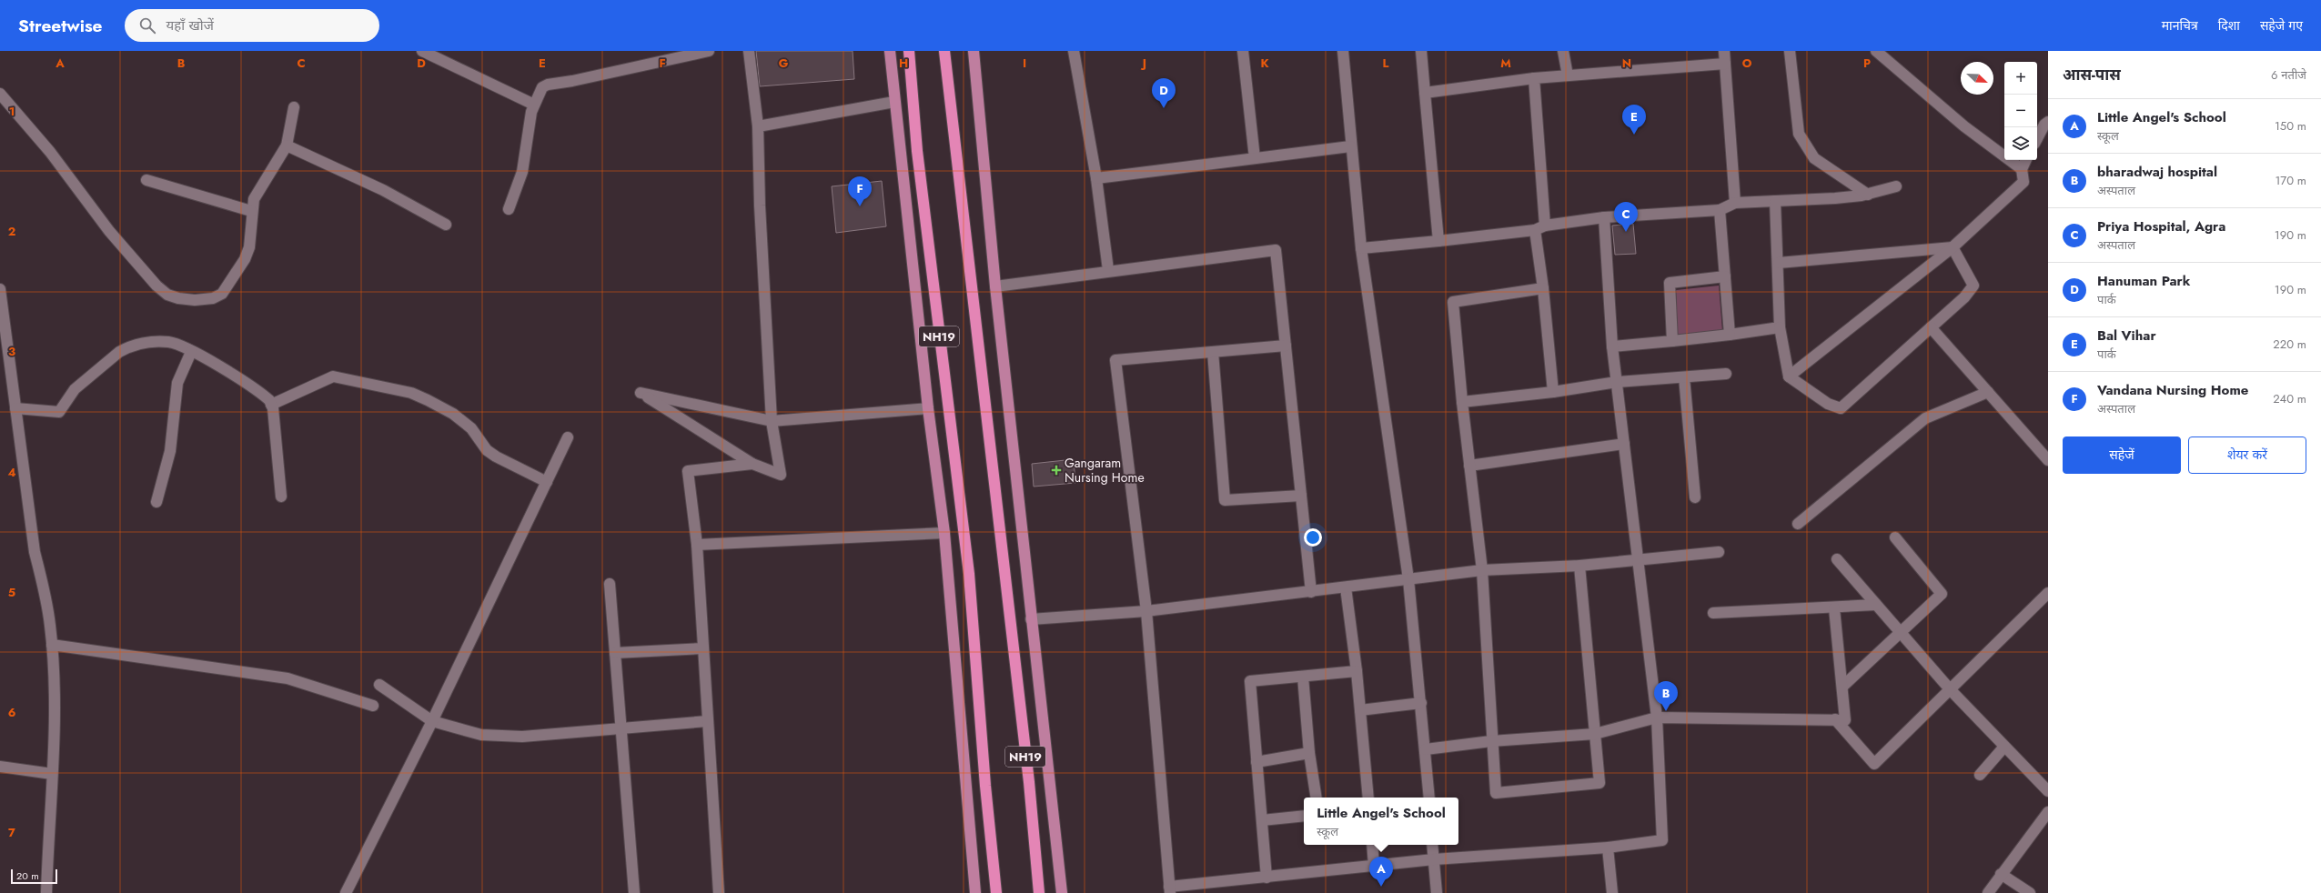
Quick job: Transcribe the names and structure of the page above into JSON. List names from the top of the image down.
{
  "streets": {
    "highway": ["NH19"]
  },
  "places": {
    "health": ["Gangaram Nursing Home"]
  },
  "scale_bar": "20 m",
  "north": "bottom right",
  "page": {
    "header": "Streetwise",
    "search": "यहाँ खोजें",
    "nav": ["मानचित्र", "दिशा", "सहेजे गए"],
    "heading": ["आस-पास", "6 नतीजे"],
    "map_buttons": ["+", "−"],
    "pins": [
      "D",
      "E",
      "F",
      "C",
      "B",
      "A"
    ],
    "list": [
      {
        "mark": "A",
        "name": "Little Angel's School",
        "note": "स्कूल",
        "value": "150 m"
      },
      {
        "mark": "B",
        "name": "bharadwaj hospital",
        "note": "अस्पताल",
        "value": "170 m"
      },
      {
        "mark": "C",
        "name": "Priya Hospital, Agra",
        "note": "अस्पताल",
        "value": "190 m"
      },
      {
        "mark": "D",
        "name": "Hanuman Park",
        "note": "पार्क",
        "value": "190 m"
      },
      {
        "mark": "E",
        "name": "Bal Vihar",
        "note": "पार्क",
        "value": "220 m"
      },
      {
        "mark": "F",
        "name": "Vandana Nursing Home",
        "note": "अस्पताल",
        "value": "240 m"
      }
    ],
    "buttons": ["सहेजें", "शेयर करें"],
    "popup": ["Little Angel's School", "स्कूल"],
    "scale": "20 m"
  },
  "grid": {
    "columns": [
      "A",
      "B",
      "C",
      "D",
      "E",
      "F",
      "G",
      "H",
      "I",
      "J",
      "K",
      "L",
      "M",
      "N",
      "O",
      "P"
    ],
    "rows": [
      "1",
      "2",
      "3",
      "4",
      "5",
      "6",
      "7"
    ]
  }
}
